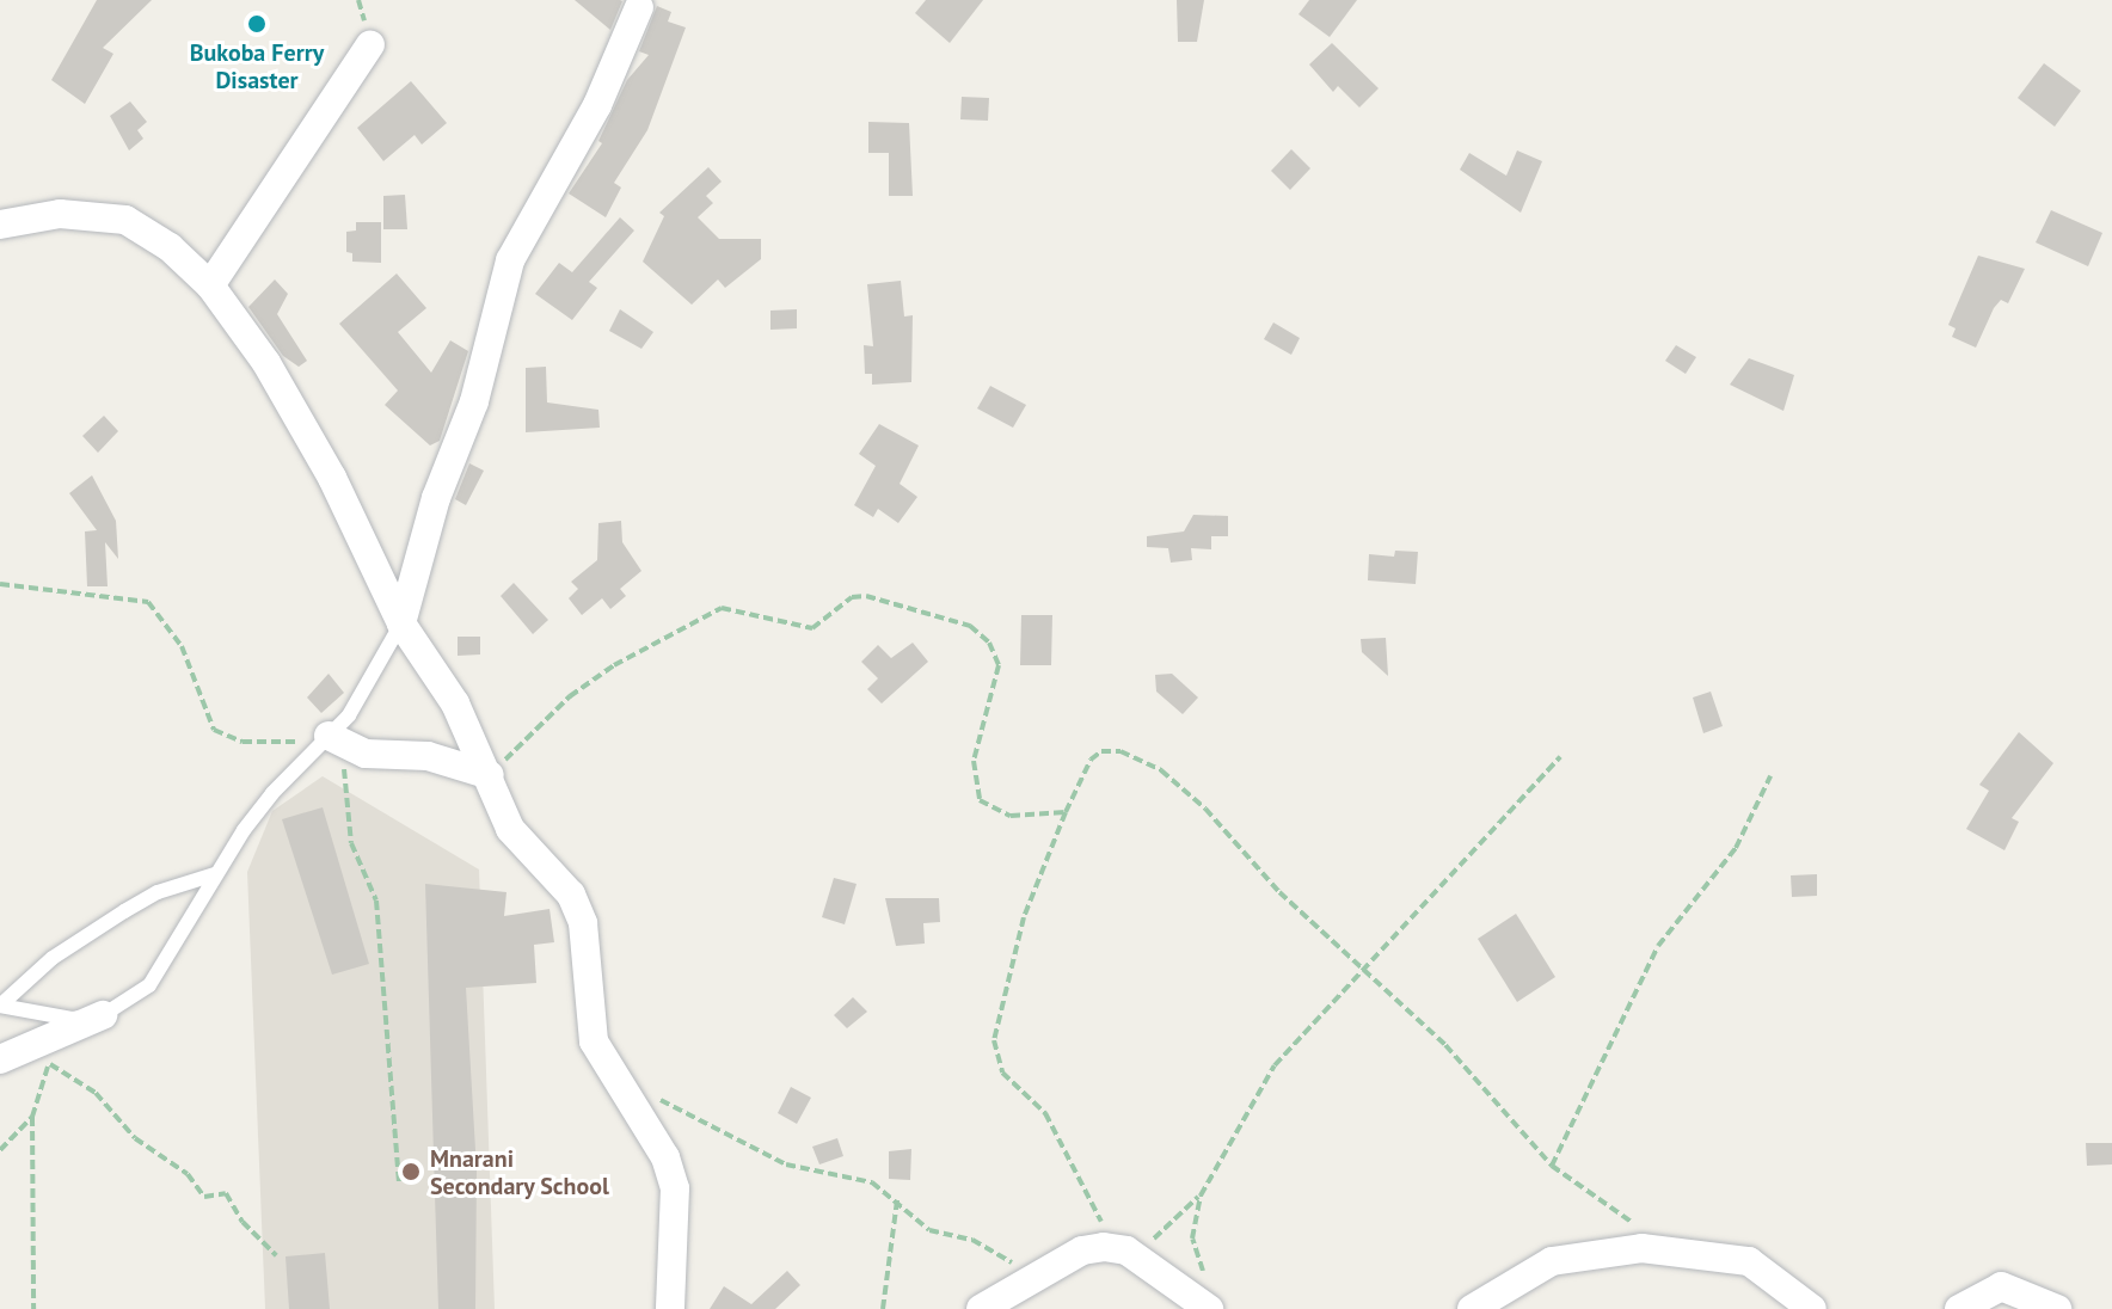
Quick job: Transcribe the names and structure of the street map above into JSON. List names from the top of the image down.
{
  "places": ["Bukoba Ferry Disaster", "Mnarani Secondary School"]
}
